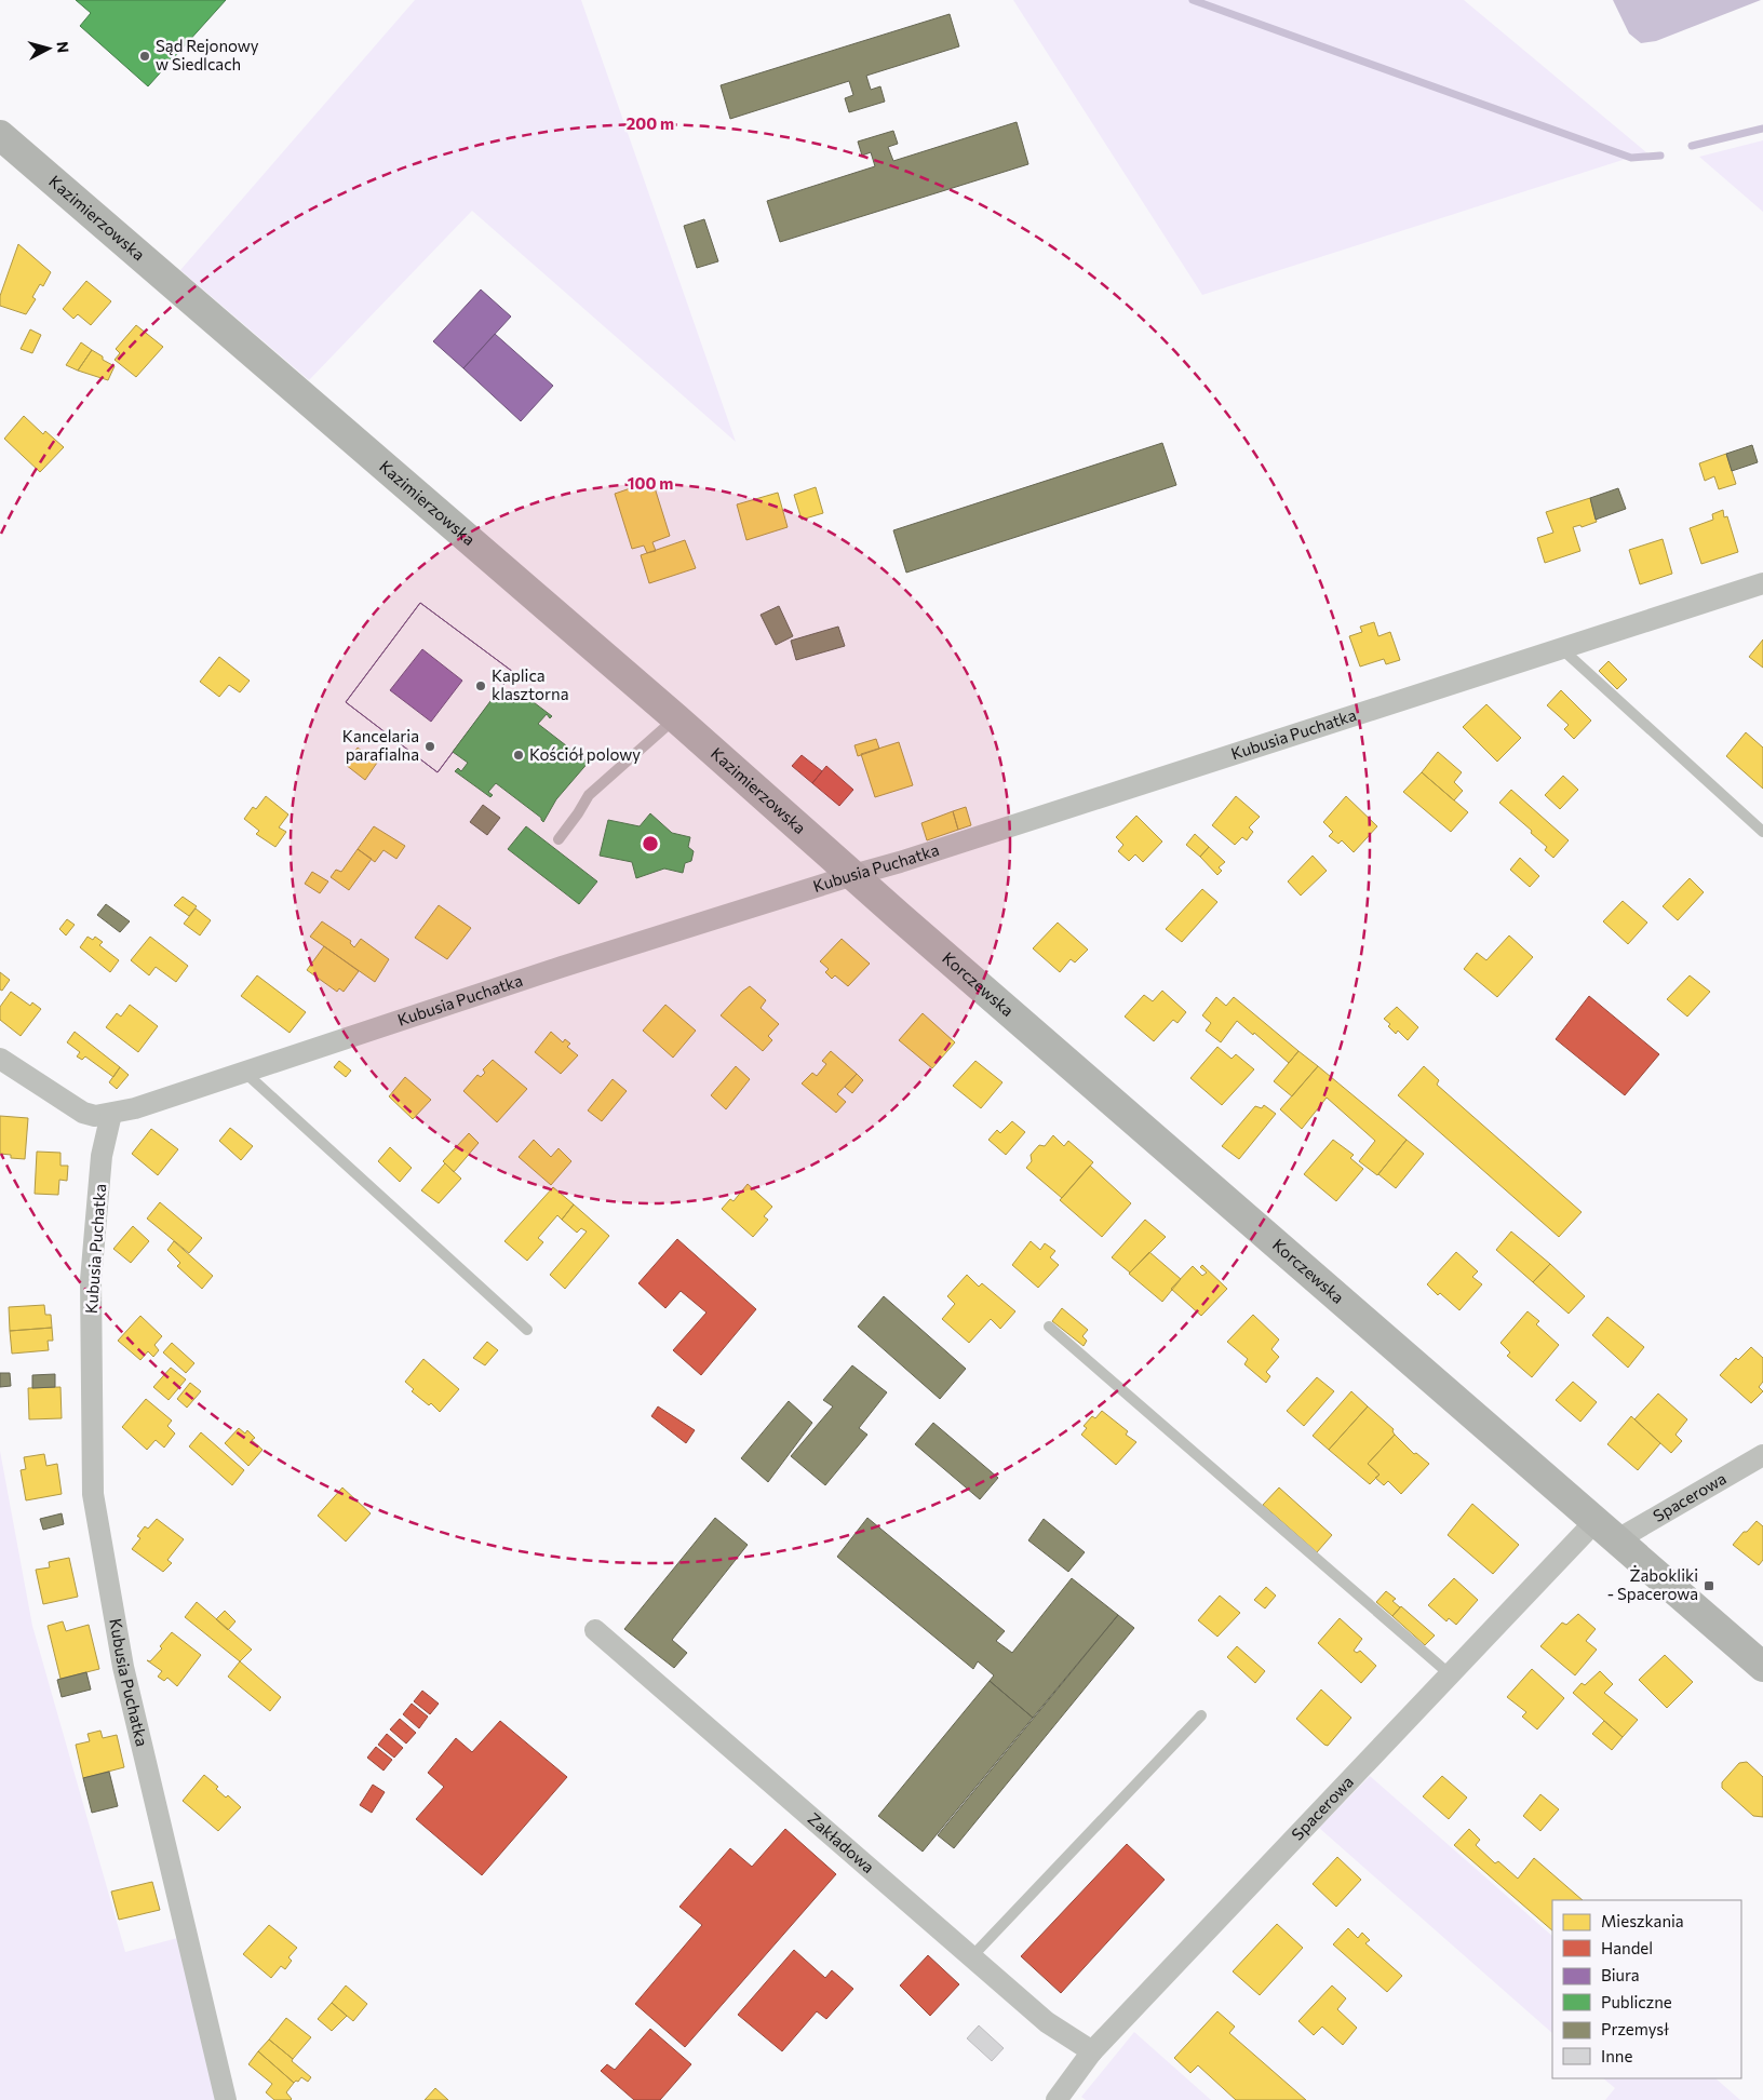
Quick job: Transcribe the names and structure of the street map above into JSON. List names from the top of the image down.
{
  "streets": {
    "street": [
      "Kazimierzowska",
      "Kubusia Puchatka",
      "Korczewska",
      "Spacerowa",
      "Zakładowa"
    ]
  },
  "crossings": [
    ["Kazimierzowska", "Kubusia Puchatka"],
    ["Kazimierzowska", "Korczewska"],
    ["Kubusia Puchatka", "Korczewska"],
    ["Korczewska", "Spacerowa"],
    ["Spacerowa", "Zakładowa"]
  ],
  "places": {
    "other": [
      "Sąd Rejonowy w Siedlcach",
      "Kaplica klasztorna",
      "Kancelaria parafialna",
      "Kościół polowy"
    ],
    "transit": ["Żabokliki - Spacerowa"]
  },
  "legend": [
    "Mieszkania",
    "Handel",
    "Biura",
    "Publiczne",
    "Przemysł",
    "Inne"
  ],
  "north": "right",
  "rings": ["200 m", "100 m"]
}
